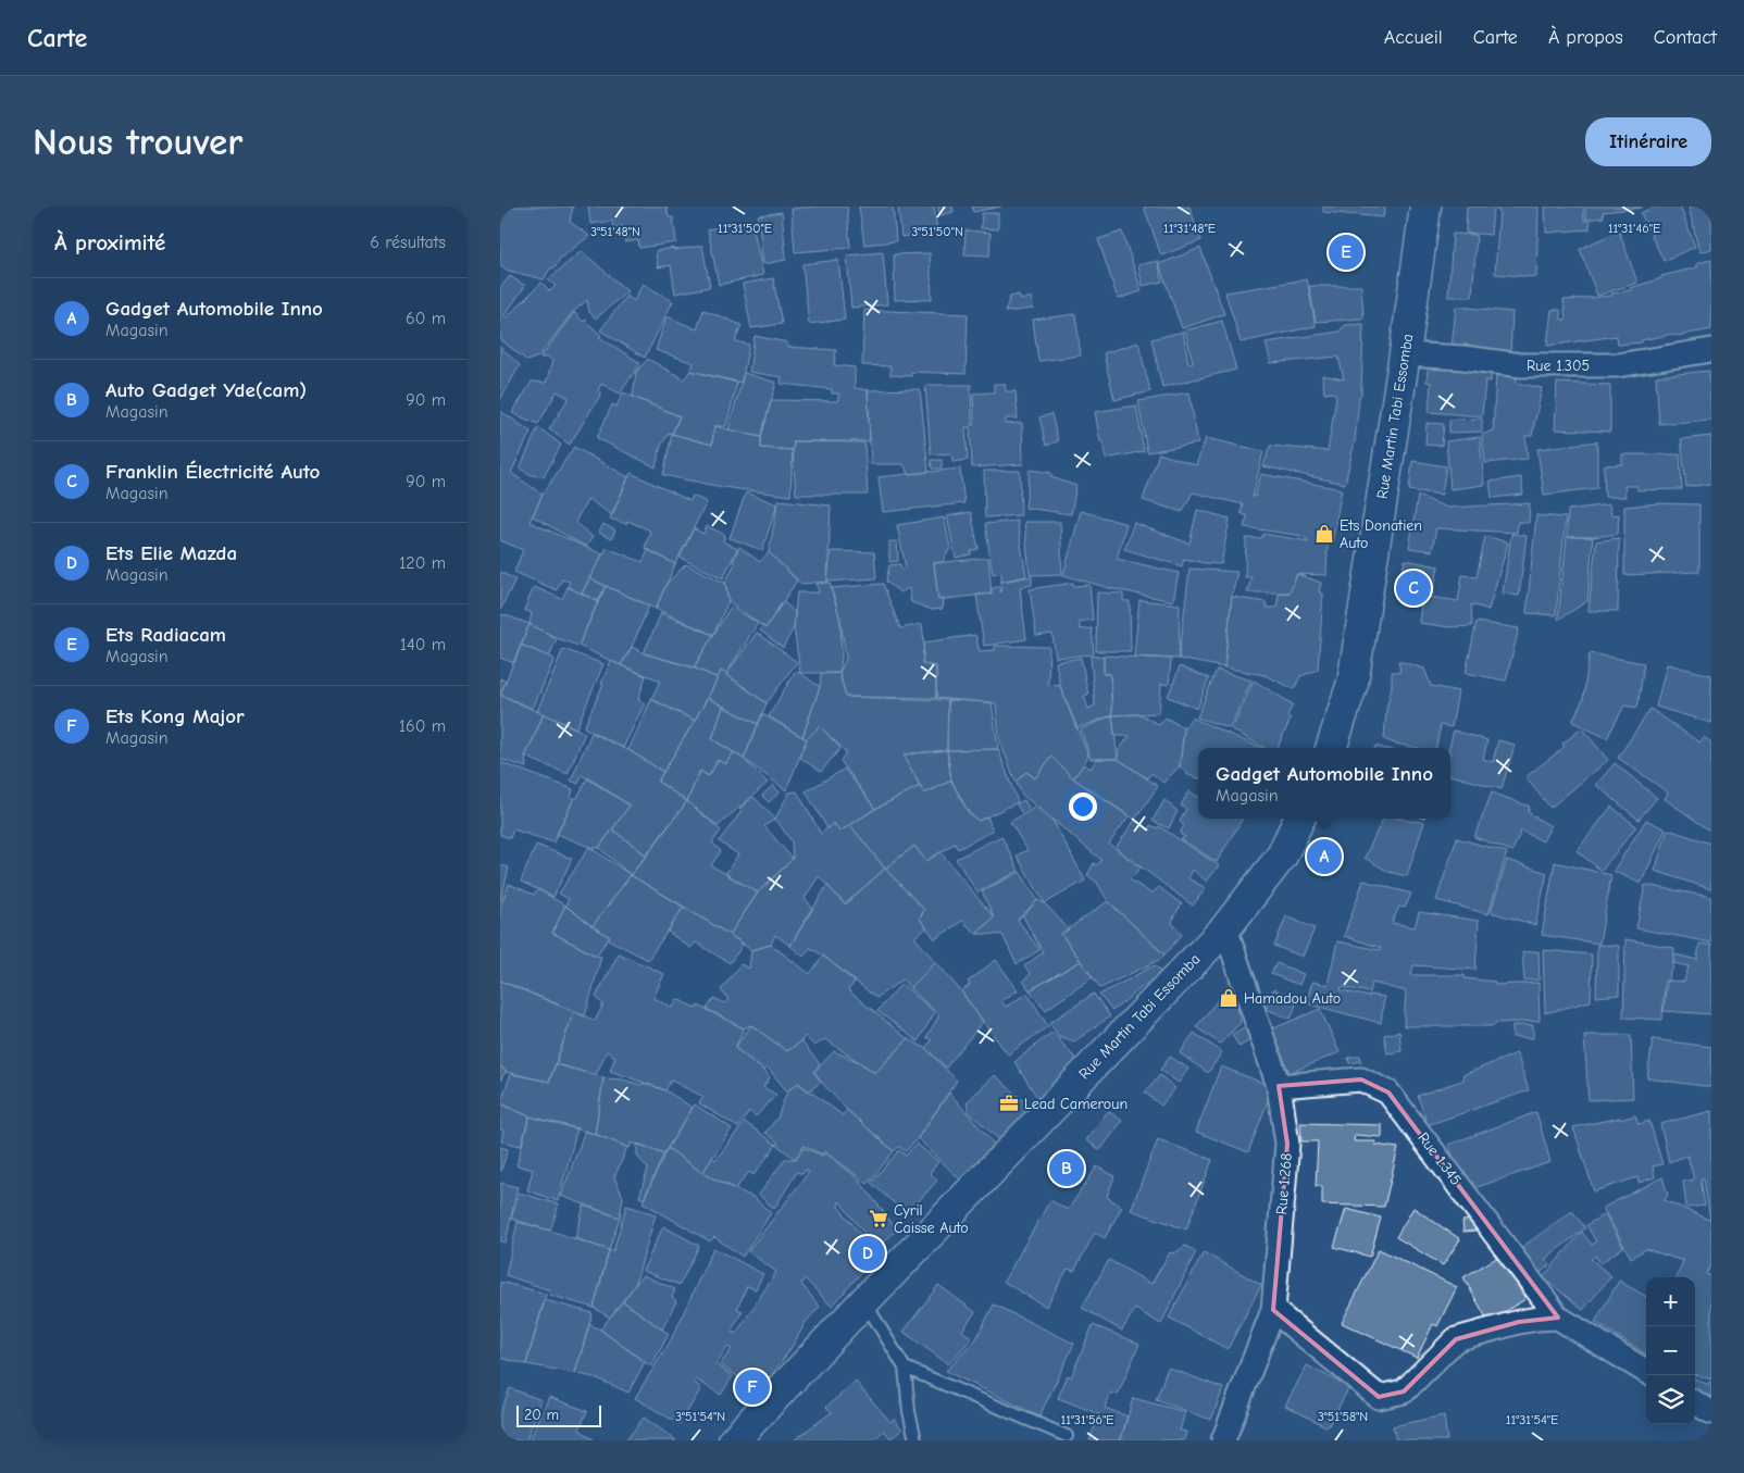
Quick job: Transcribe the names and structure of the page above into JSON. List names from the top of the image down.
{
  "streets": {
    "main road": ["Rue Martin Tabi Essomba"],
    "street": ["Rue 1.305", "Rue 1.345", "Rue 1.268"]
  },
  "crossings": [
    ["Rue 1.305", "Rue Martin Tabi Essomba"],
    ["Rue Martin Tabi Essomba", "Rue 1.268"],
    ["Rue 1.345", "Rue 1.268"]
  ],
  "places": {
    "shop": ["Ets Donatien Auto", "Hamadou Auto"],
    "office": ["Lead Cameroun"],
    "supermarket": ["Cyril Caisse Auto"]
  },
  "scale_bar": "20 m",
  "page": {
    "header": "Carte",
    "nav": [
      "Accueil",
      "Carte",
      "À propos",
      "Contact"
    ],
    "buttons": "Itinéraire",
    "title": "Nous trouver",
    "heading": ["À proximité", "6 résultats"],
    "pins": [
      "E",
      "C",
      "A",
      "B",
      "D",
      "F"
    ],
    "list": [
      {
        "mark": "A",
        "name": "Gadget Automobile Inno",
        "note": "Magasin",
        "value": "60 m"
      },
      {
        "mark": "B",
        "name": "Auto Gadget Yde(cam)",
        "note": "Magasin",
        "value": "90 m"
      },
      {
        "mark": "C",
        "name": "Franklin Électricité Auto",
        "note": "Magasin",
        "value": "90 m"
      },
      {
        "mark": "D",
        "name": "Ets Elie Mazda",
        "note": "Magasin",
        "value": "120 m"
      },
      {
        "mark": "E",
        "name": "Ets Radiacam",
        "note": "Magasin",
        "value": "140 m"
      },
      {
        "mark": "F",
        "name": "Ets Kong Major",
        "note": "Magasin",
        "value": "160 m"
      }
    ],
    "popup": ["Gadget Automobile Inno", "Magasin"],
    "map_buttons": ["+", "−"],
    "scale": "20 m"
  },
  "coordinates": [
    "11°31'50\"E",
    "11°31'46\"E",
    "11°31'48\"E",
    "3°51'48\"N",
    "3°51'50\"N",
    "3°51'54\"N",
    "3°51'58\"N",
    "11°31'56\"E",
    "11°31'54\"E"
  ]
}
